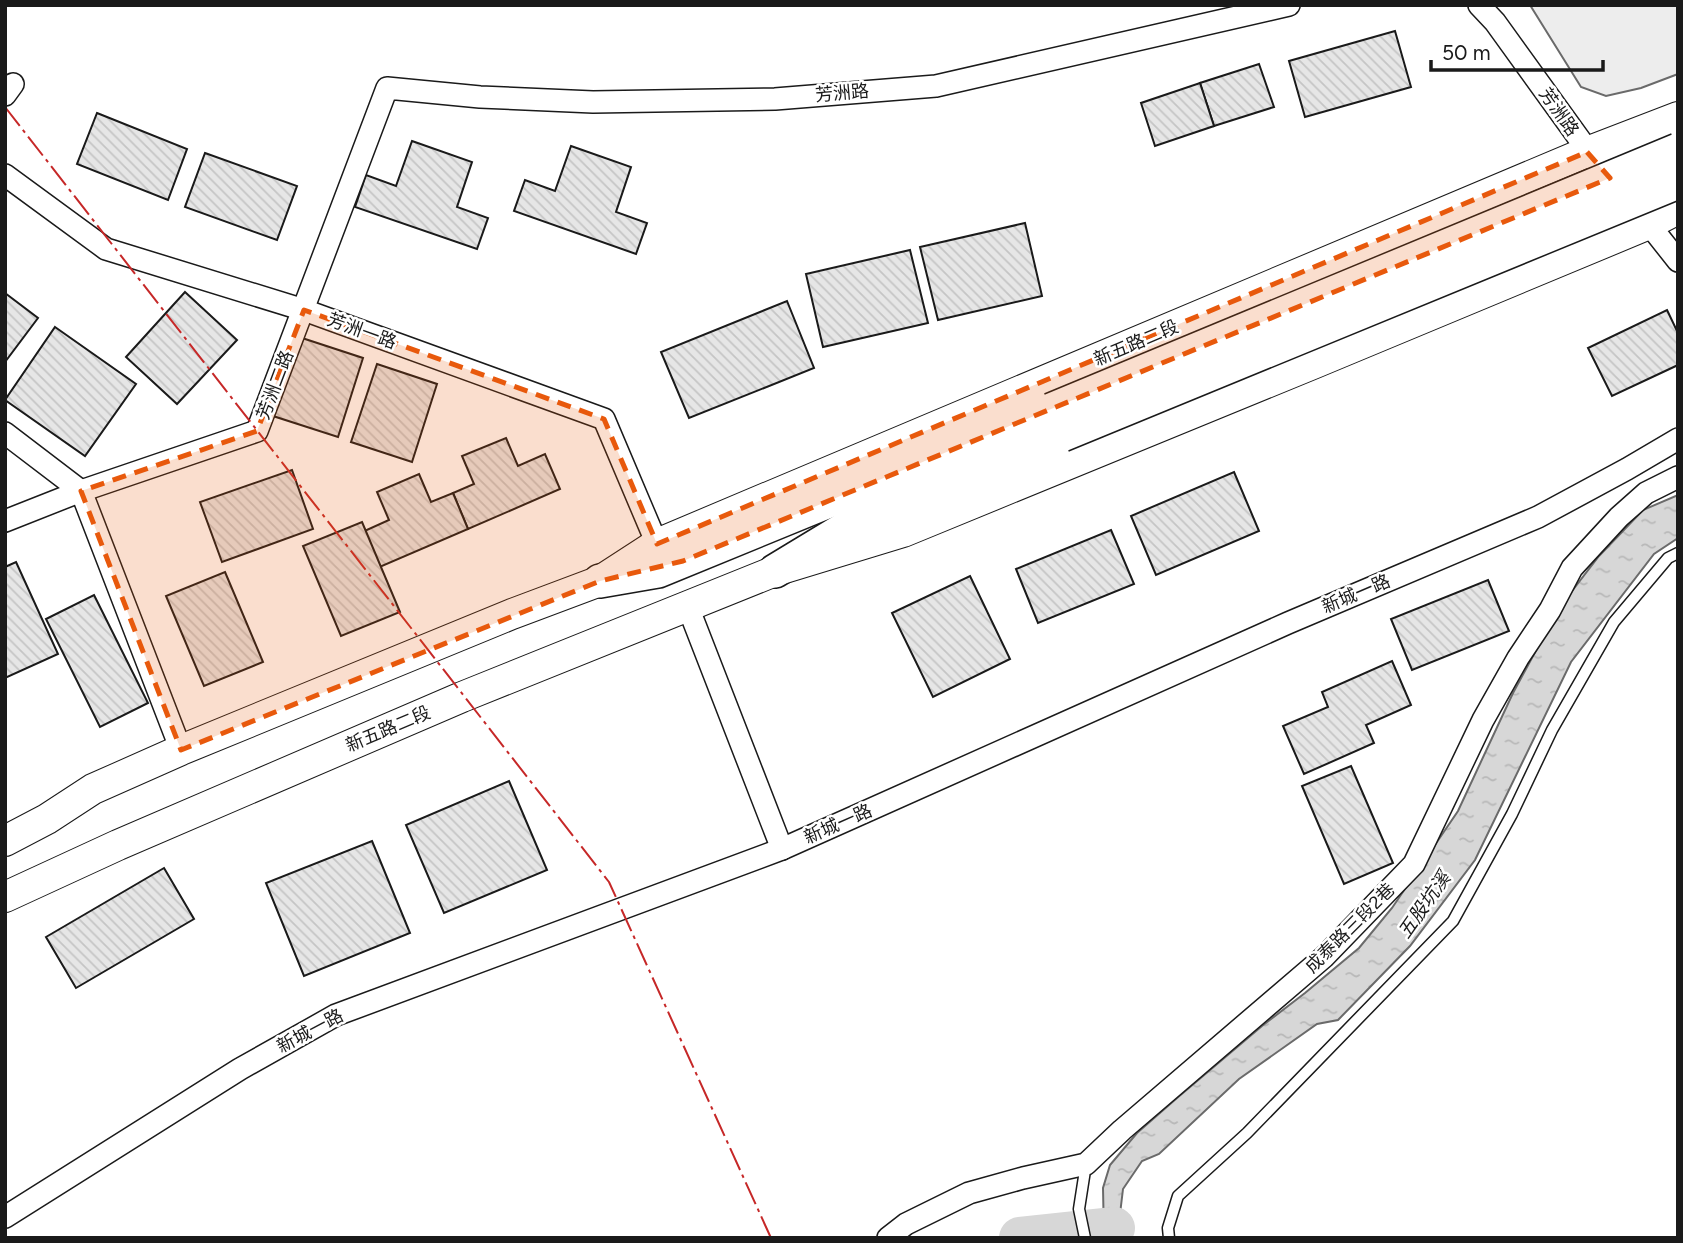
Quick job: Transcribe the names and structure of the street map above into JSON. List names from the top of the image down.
{
  "streets": {
    "main road": ["新五路二段"],
    "street": [
      "芳洲路",
      "芳洲一路",
      "芳洲二路",
      "新城一路",
      "成泰路三段2巷"
    ]
  },
  "crossings": [
    ["芳洲路", "新五路二段"],
    ["芳洲路", "芳洲二路"],
    ["芳洲一路", "新五路二段"],
    ["芳洲一路", "芳洲二路"]
  ],
  "water": ["五股坑溪"],
  "scale_bar": "50 m"
}
